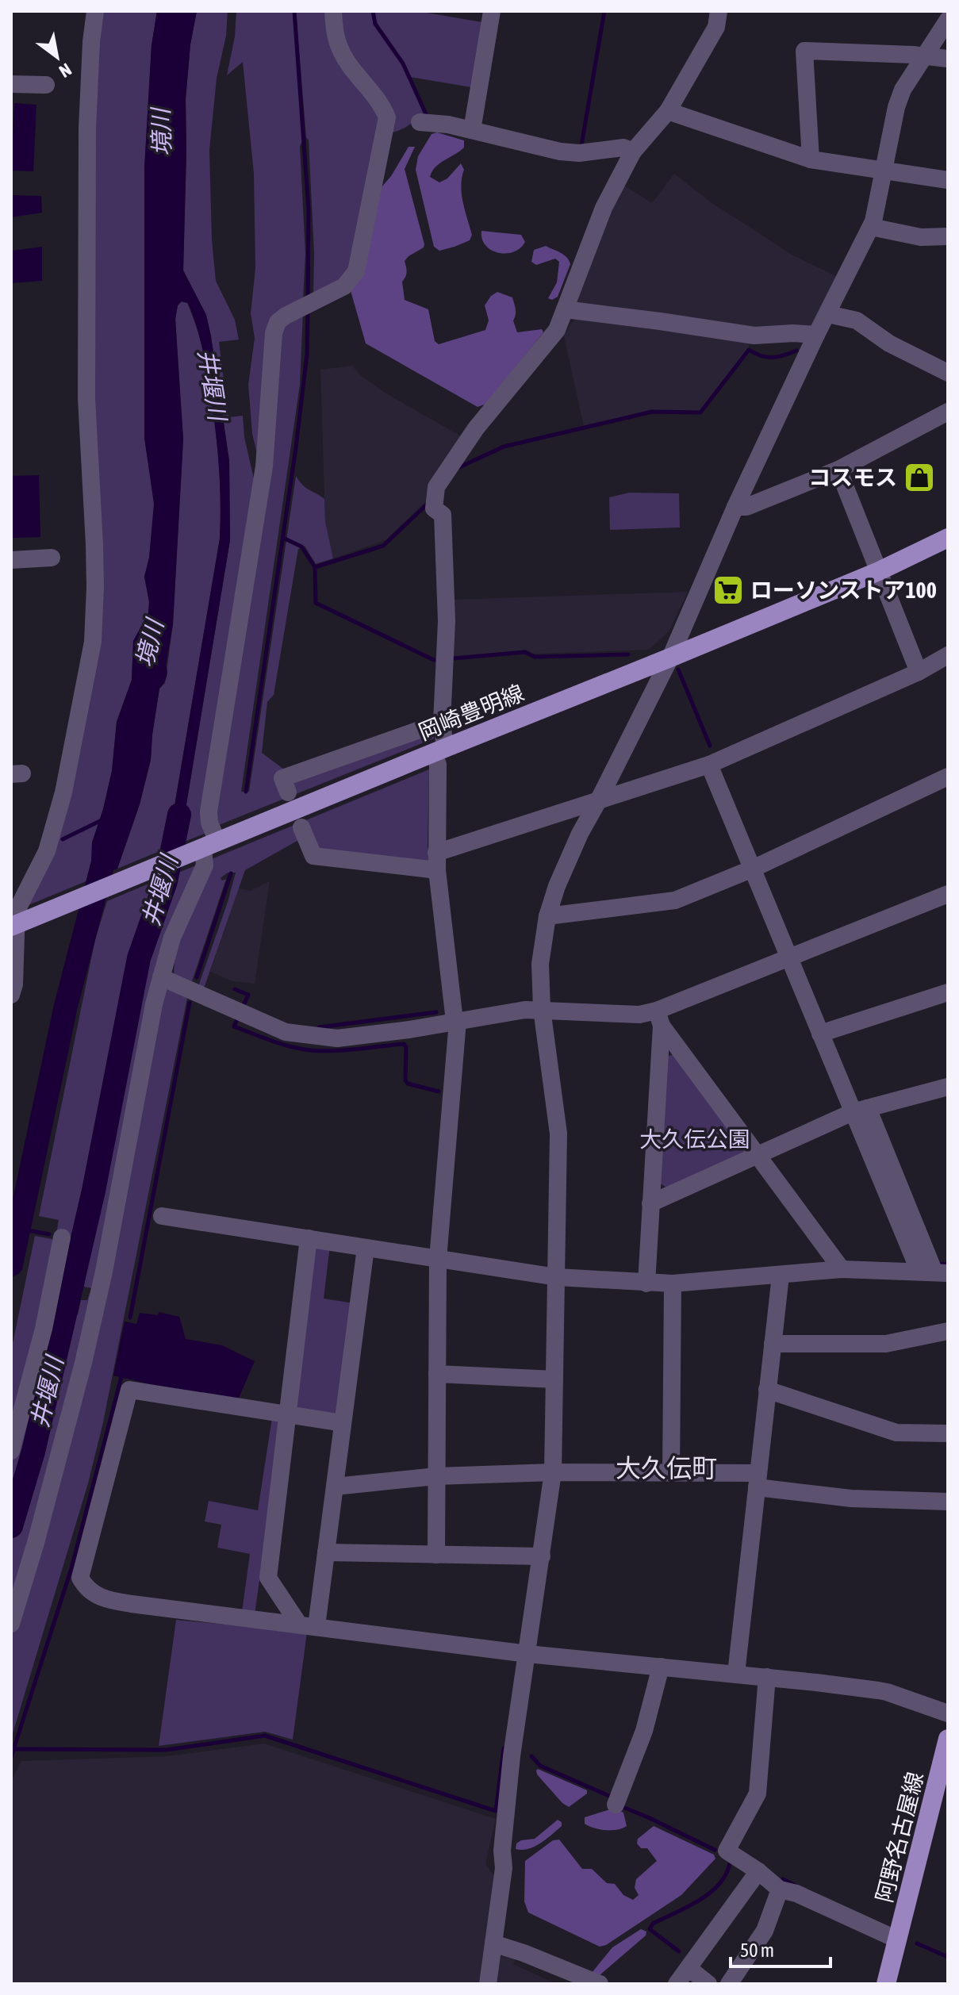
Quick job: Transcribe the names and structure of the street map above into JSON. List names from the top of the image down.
{
  "streets": {
    "main road": ["岡崎豊明線", "阿野名古屋線"]
  },
  "districts": ["大久伝町"],
  "water": ["境川", "井堰川"],
  "parks": ["大久伝公園"],
  "places": {
    "shop": ["コスモス"],
    "supermarket": ["ローソンストア100"]
  },
  "scale_bar": "50 m",
  "north": "bottom right"
}
